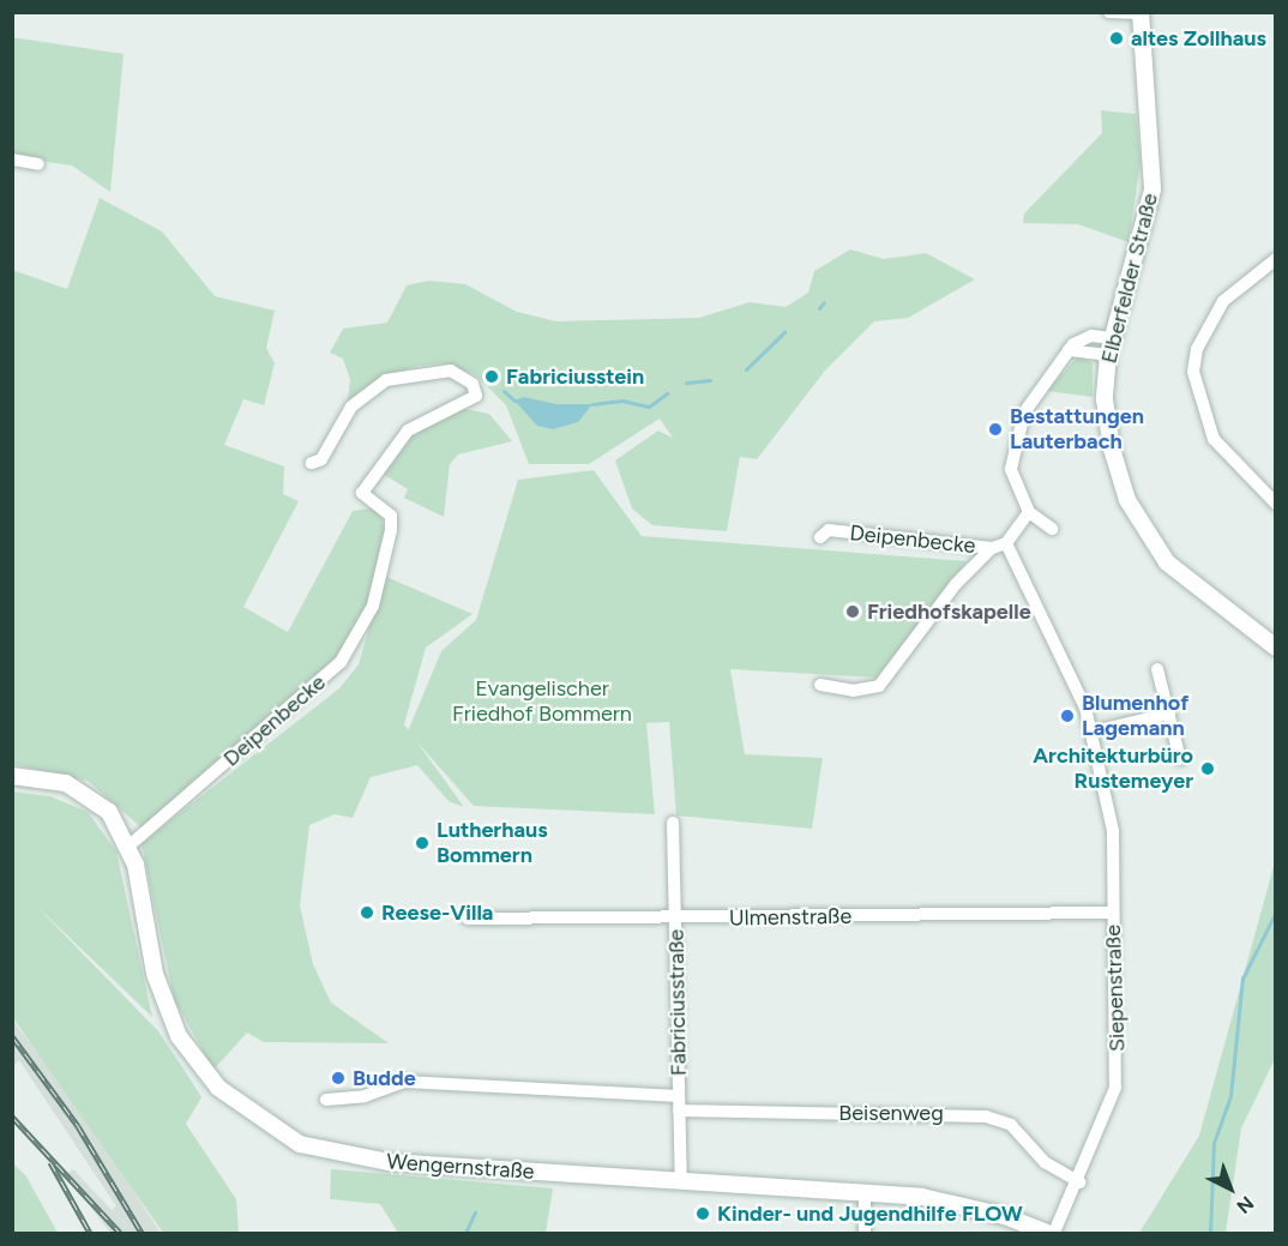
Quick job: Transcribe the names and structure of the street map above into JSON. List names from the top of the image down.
{
  "streets": {
    "main road": ["Elberfelder Straße", "Wengernstraße"],
    "street": [
      "Deipenbecke",
      "Ulmenstraße",
      "Siepenstraße",
      "Fabriciusstraße",
      "Beisenweg"
    ]
  },
  "crossings": [
    ["Deipenbecke", "Siepenstraße"],
    ["Deipenbecke", "Wengernstraße"],
    ["Ulmenstraße", "Siepenstraße"],
    ["Ulmenstraße", "Fabriciusstraße"],
    ["Siepenstraße", "Beisenweg"],
    ["Fabriciusstraße", "Beisenweg"],
    ["Fabriciusstraße", "Wengernstraße"]
  ],
  "parks": ["Evangelischer Friedhof Bommern"],
  "places": [
    "altes Zollhaus",
    "Fabriciusstein",
    "Bestattungen Lauterbach",
    "Friedhofskapelle",
    "Blumenhof Lagemann",
    "Architekturbüro Rustemeyer",
    "Lutherhaus Bommern",
    "Reese-Villa",
    "Budde",
    "Kinder- und Jugendhilfe FLOW"
  ],
  "north": "bottom right"
}
